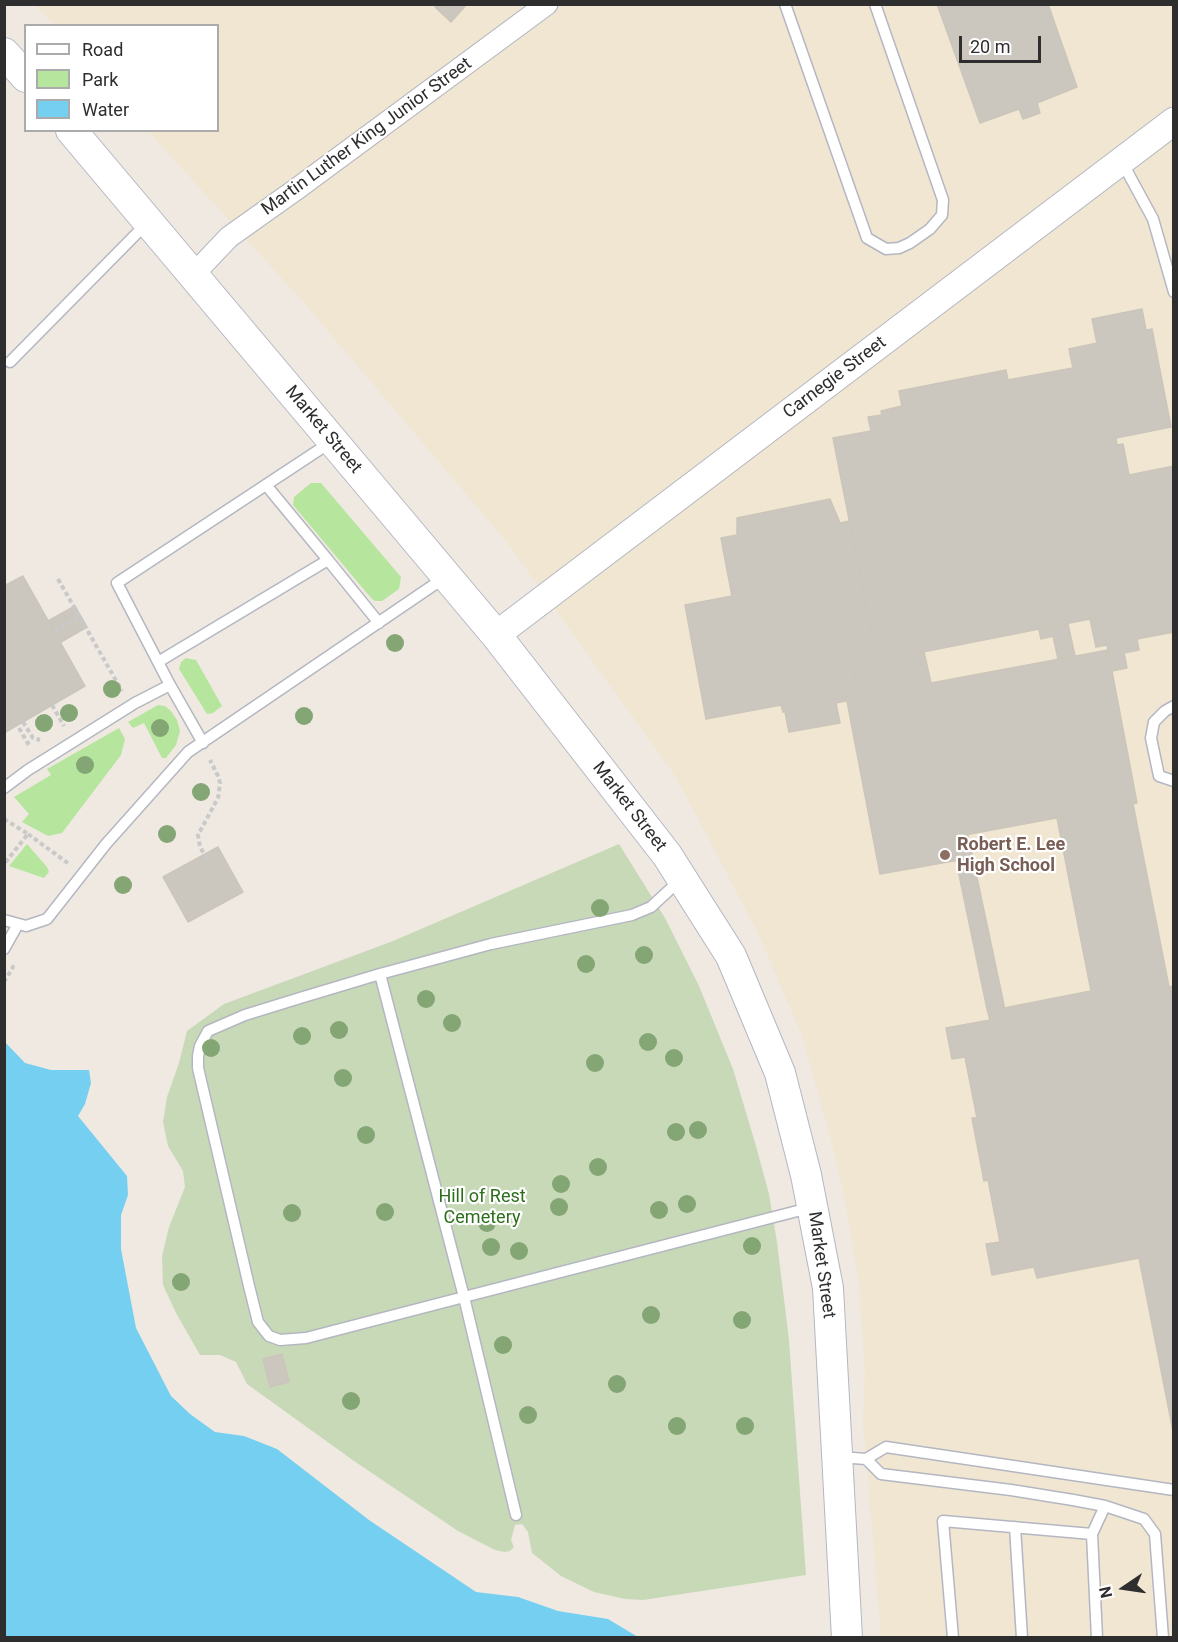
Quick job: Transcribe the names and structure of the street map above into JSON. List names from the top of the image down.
{
  "streets": {
    "main road": ["Market Street"],
    "street": ["Martin Luther King Junior Street", "Carnegie Street"]
  },
  "crossings": [
    ["Martin Luther King Junior Street", "Market Street"],
    ["Carnegie Street", "Market Street"]
  ],
  "parks": ["Hill of Rest Cemetery"],
  "places": ["Robert E. Lee High School"],
  "legend": ["Road", "Park", "Water"],
  "scale_bar": "20 m",
  "north": "left"
}
